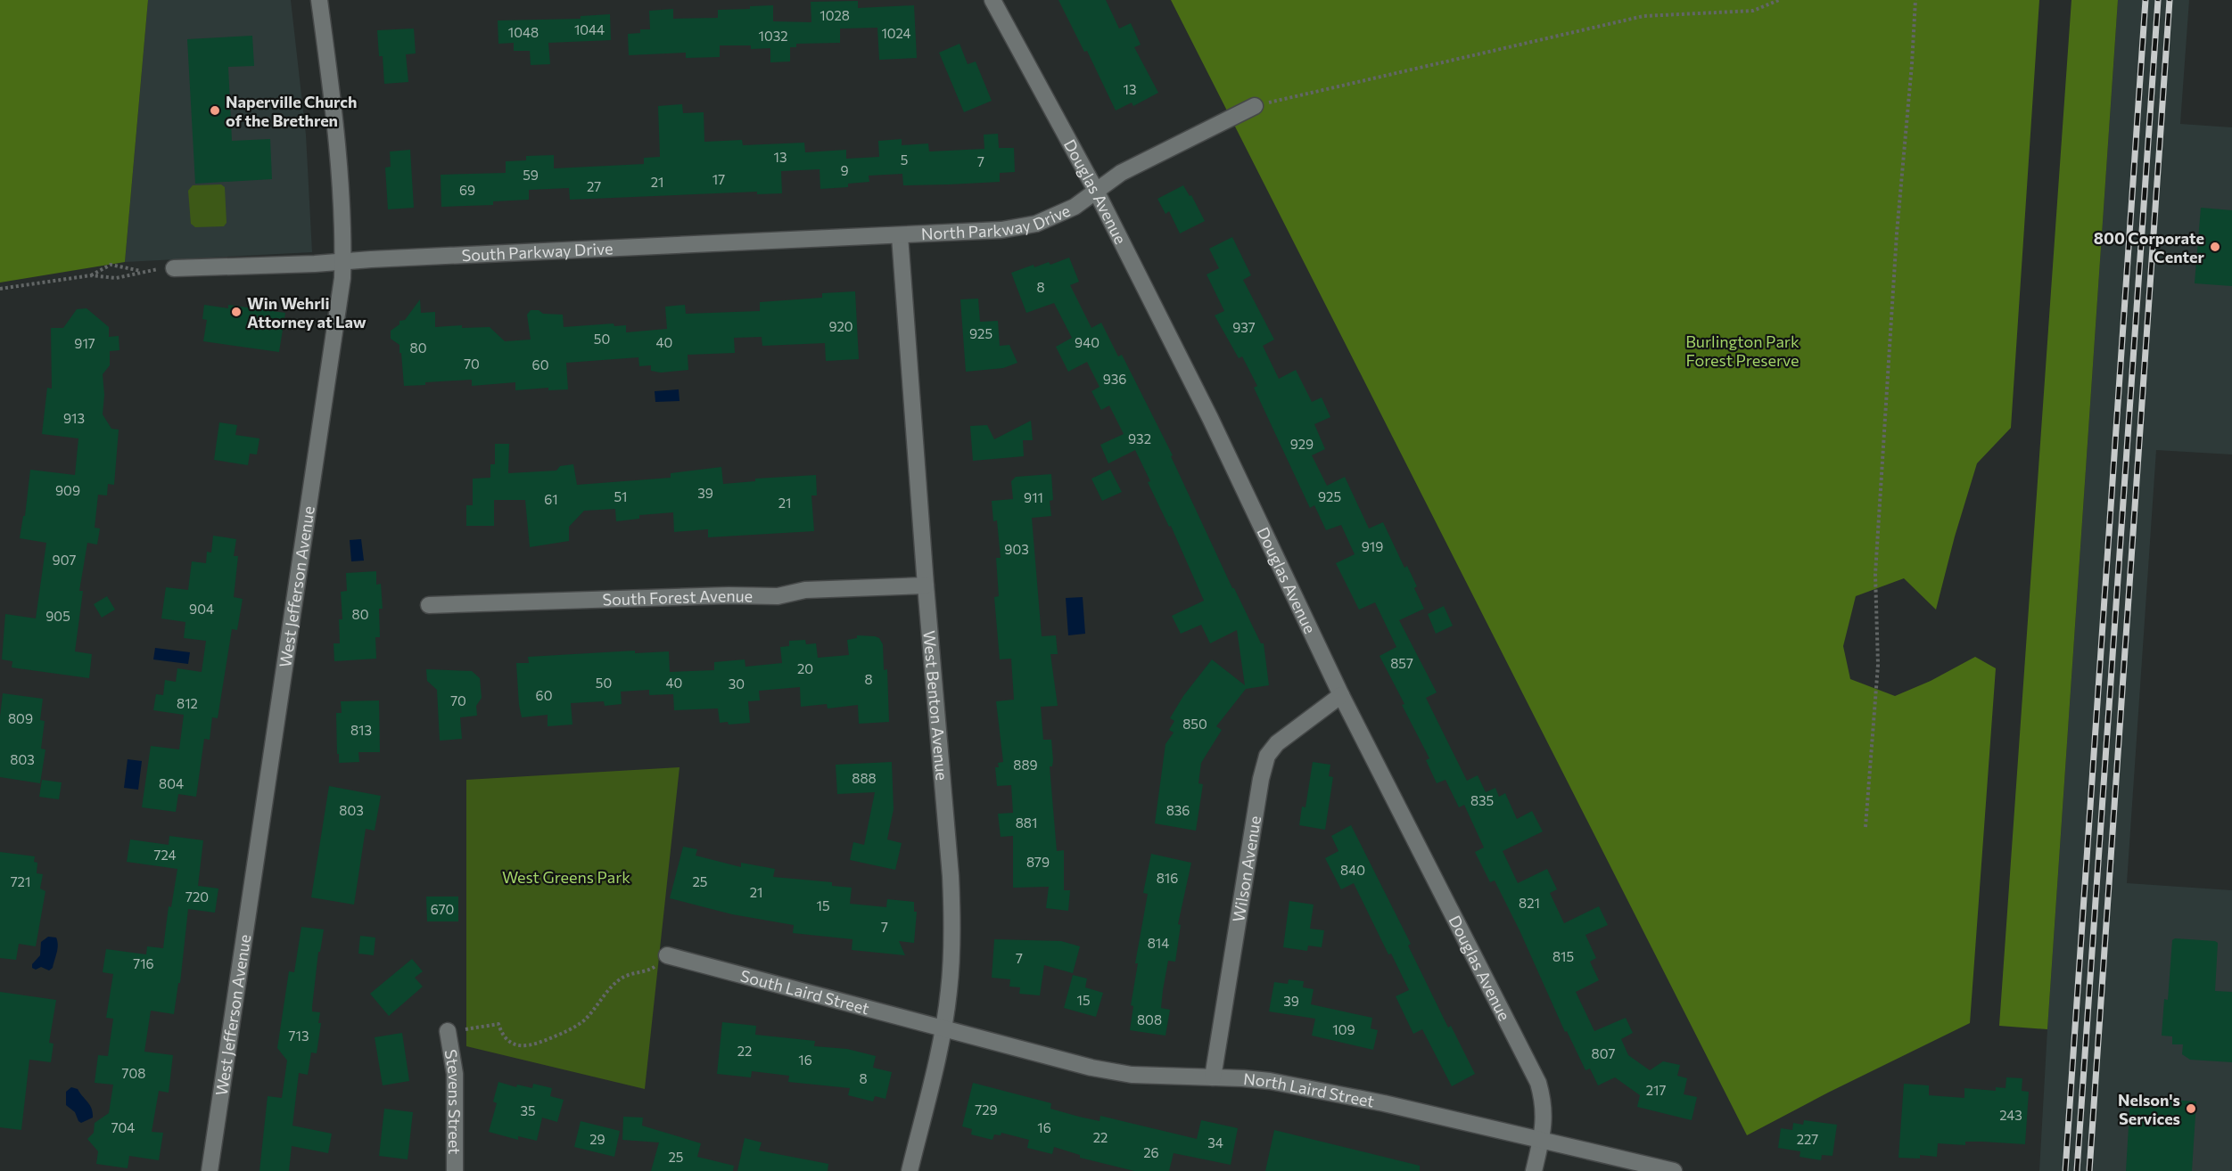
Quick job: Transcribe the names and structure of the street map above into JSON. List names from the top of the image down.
{
  "streets": {
    "street": [
      "Douglas Avenue",
      "North Parkway Drive",
      "South Parkway Drive",
      "West Jefferson Avenue",
      "South Forest Avenue",
      "West Benton Avenue",
      "Wilson Avenue",
      "South Laird Street",
      "North Laird Street",
      "Stevens Street"
    ]
  },
  "crossings": [
    ["Douglas Avenue", "North Parkway Drive"],
    ["Douglas Avenue", "Wilson Avenue"],
    ["Douglas Avenue", "North Laird Street"],
    ["North Parkway Drive", "South Parkway Drive"],
    ["North Parkway Drive", "West Benton Avenue"],
    ["South Parkway Drive", "West Jefferson Avenue"],
    ["South Parkway Drive", "West Benton Avenue"],
    ["South Forest Avenue", "West Benton Avenue"],
    ["West Benton Avenue", "South Laird Street"],
    ["West Benton Avenue", "North Laird Street"],
    ["Wilson Avenue", "North Laird Street"],
    ["South Laird Street", "North Laird Street"]
  ],
  "parks": ["Burlington Park Forest Preserve", "West Greens Park"],
  "places": [
    "Naperville Church of the Brethren",
    "800 Corporate Center",
    "Win Wehrli Attorney at Law",
    "Nelson's Services"
  ],
  "house_numbers": [
    "1028",
    "1044",
    "1048",
    "1024",
    "1032",
    "13",
    "13",
    "5",
    "7",
    "9",
    "59",
    "17",
    "21",
    "27",
    "69",
    "8",
    "920",
    "937",
    "925",
    "50",
    "40",
    "940",
    "917",
    "80",
    "70",
    "60",
    "936",
    "913",
    "932",
    "929",
    "909",
    "39",
    "51",
    "925",
    "911",
    "61",
    "21",
    "919",
    "903",
    "907",
    "904",
    "80",
    "905",
    "857",
    "20",
    "8",
    "50",
    "40",
    "30",
    "60",
    "70",
    "812",
    "809",
    "850",
    "813",
    "803",
    "889",
    "888",
    "804",
    "835",
    "803",
    "836",
    "881",
    "724",
    "879",
    "840",
    "816",
    "721",
    "25",
    "21",
    "720",
    "821",
    "15",
    "670",
    "7",
    "814",
    "815",
    "7",
    "716",
    "15",
    "39",
    "808",
    "109",
    "713",
    "22",
    "807",
    "16",
    "708",
    "8",
    "217",
    "729",
    "35",
    "243",
    "704",
    "16",
    "22",
    "29",
    "227",
    "34",
    "26",
    "25"
  ]
}
